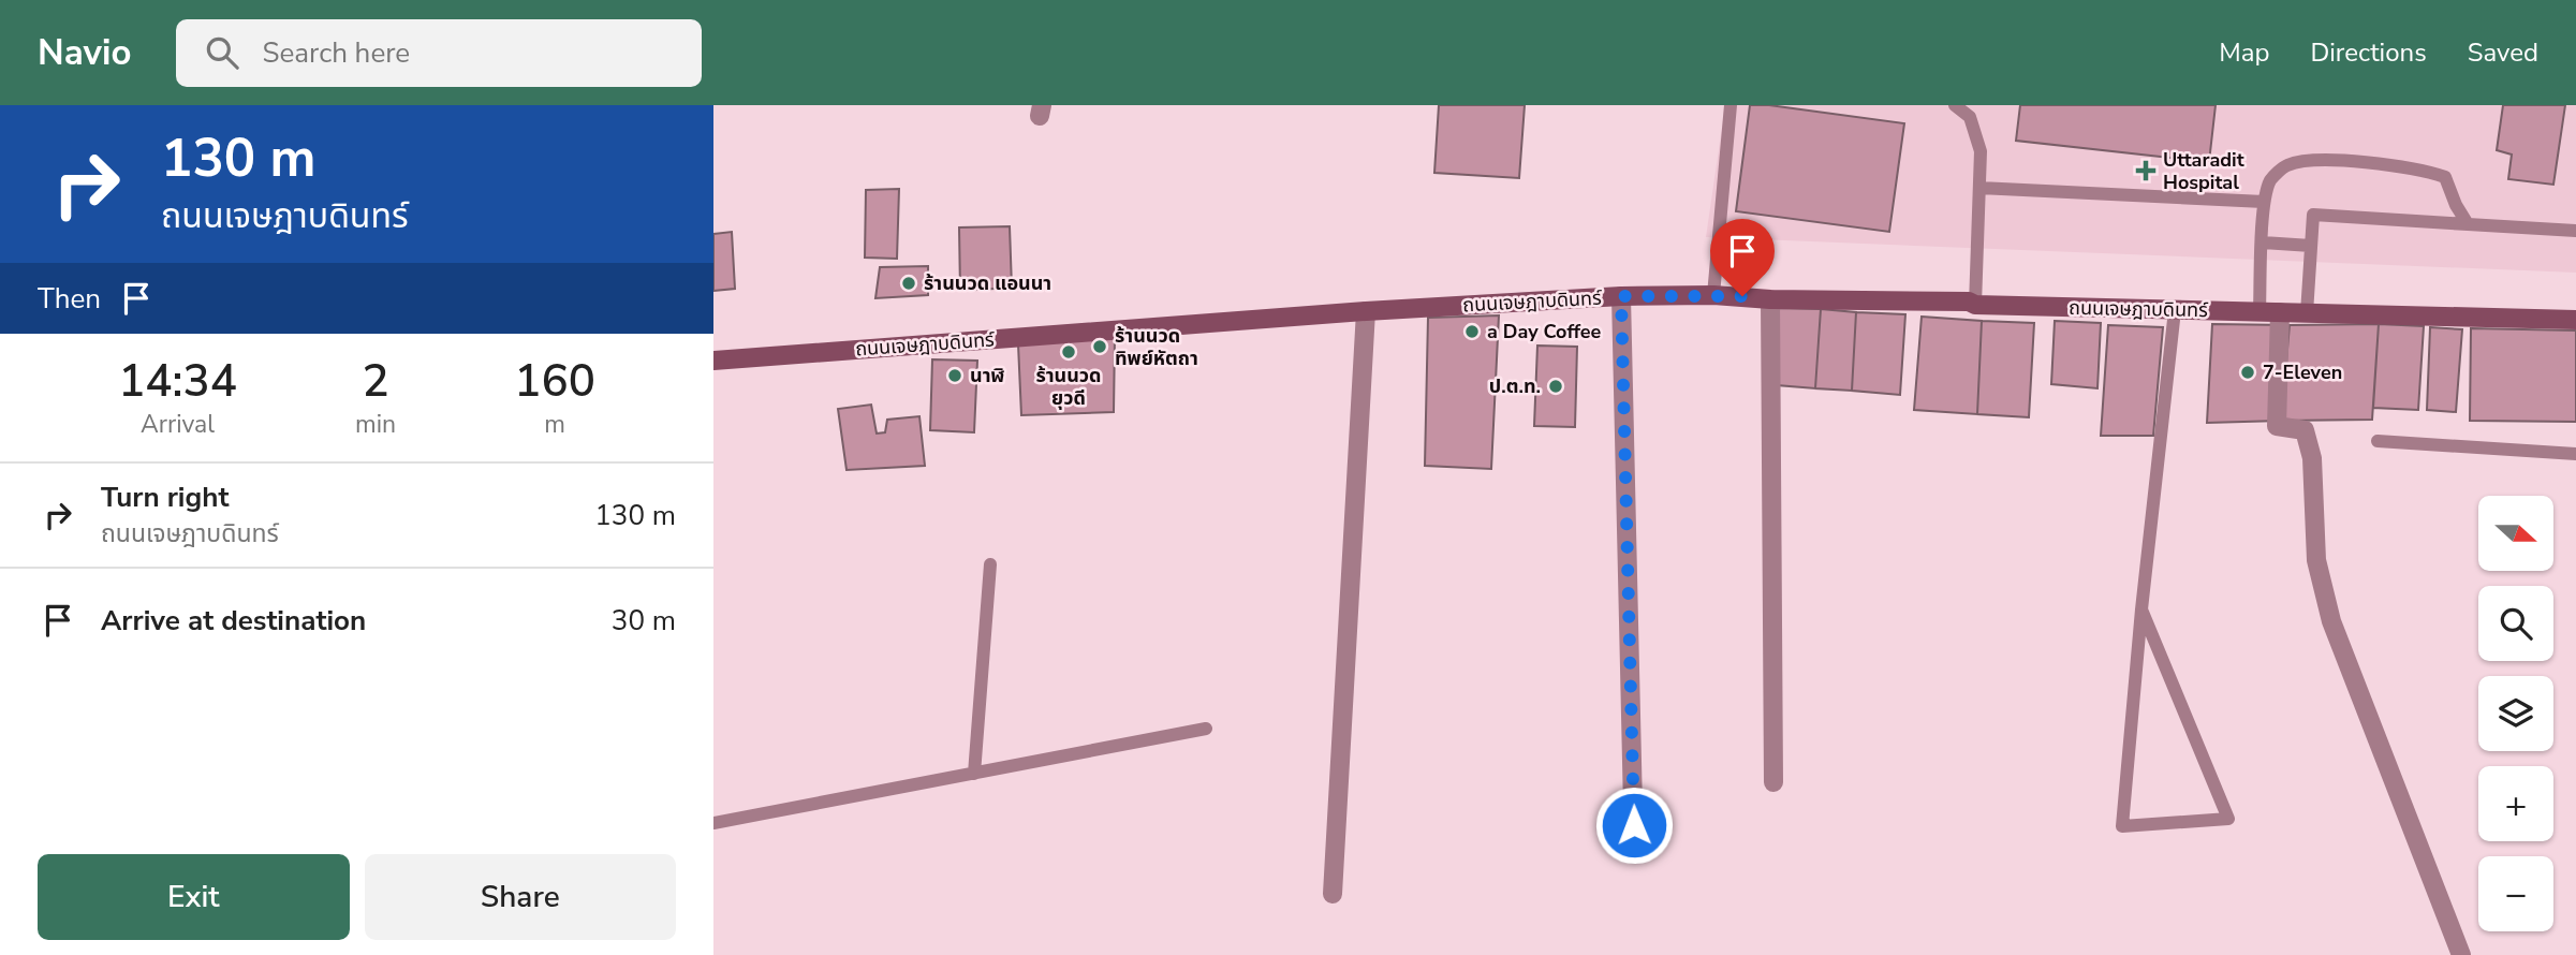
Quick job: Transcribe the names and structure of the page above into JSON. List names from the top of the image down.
{
  "streets": {
    "street": ["ถนนเจษฎาบดินทร์"]
  },
  "places": {
    "health": ["Uttaradit Hospital"],
    "other": [
      "ร้านนวด แอนนา",
      "a Day Coffee",
      "ร้านนวด ทิพย์หัตถา",
      "ร้านนวด ยุวดี",
      "7-Eleven",
      "นาฬิ",
      "ป.ต.ท."
    ]
  },
  "north": "right",
  "page": {
    "header": "Navio",
    "search": "Search here",
    "nav": ["Map", "Directions", "Saved"],
    "turn": ["130 m", "ถนนเจษฎาบดินทร์"],
    "then": "Then",
    "eta": [
      "14:34",
      "Arrival",
      "2",
      "min",
      "160",
      "m"
    ],
    "list": [
      {
        "name": "Turn right",
        "note": "ถนนเจษฎาบดินทร์",
        "value": "130 m"
      },
      {
        "name": "Arrive at destination",
        "value": "30 m"
      }
    ],
    "map_buttons": ["+", "−"],
    "buttons": ["Exit", "Share"]
  }
}
